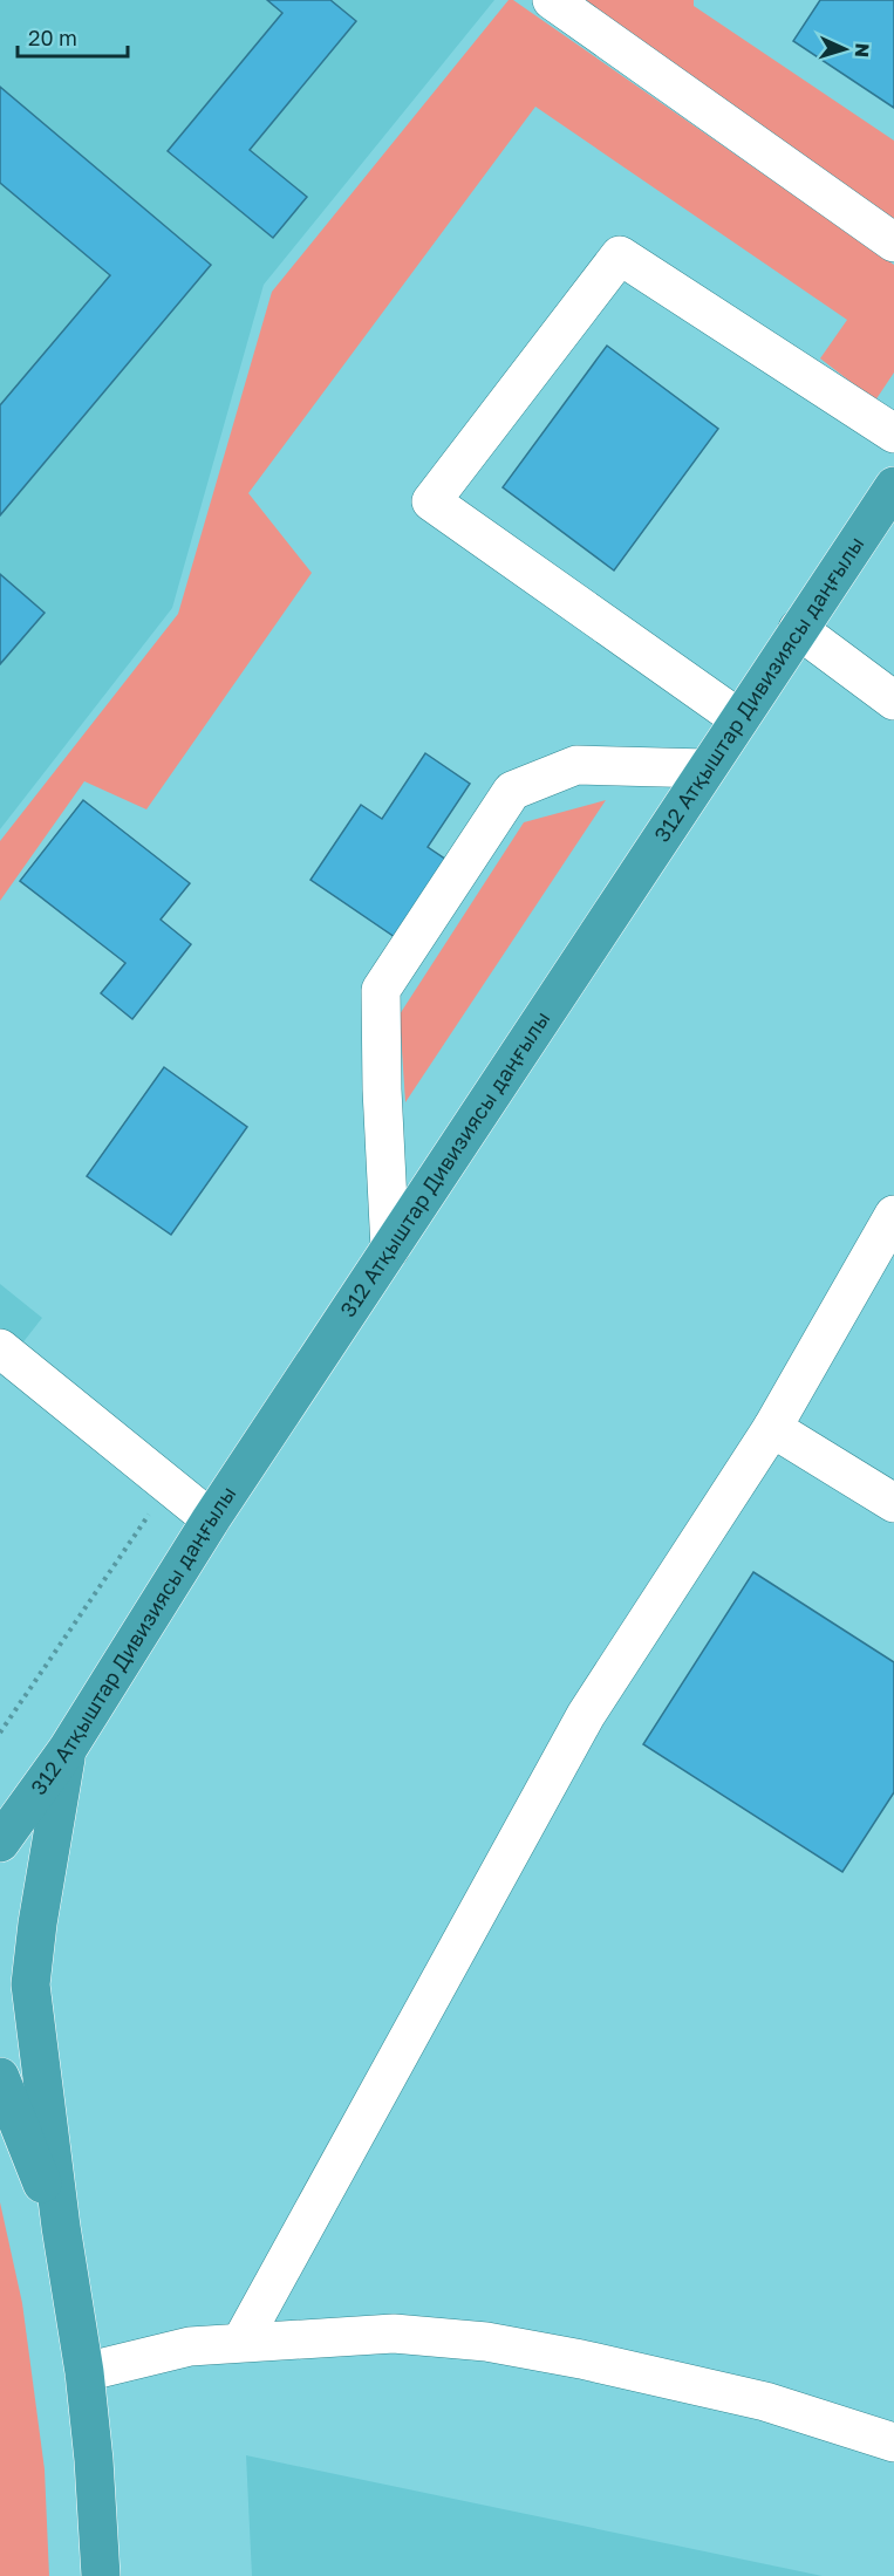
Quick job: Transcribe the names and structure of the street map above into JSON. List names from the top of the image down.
{
  "streets": {
    "highway": ["312 Атқыштар Дивизиясы даңғылы"]
  },
  "scale_bar": "20 m",
  "north": "right"
}
